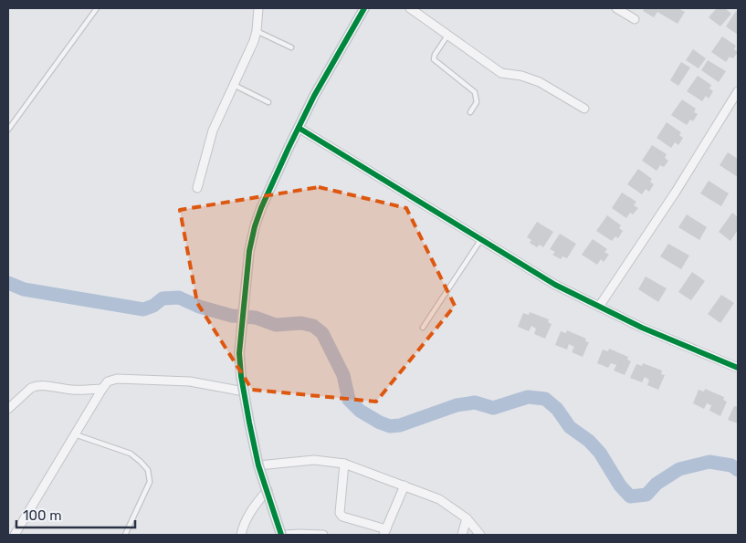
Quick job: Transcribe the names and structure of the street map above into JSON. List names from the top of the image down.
{
  "scale_bar": "100 m"
}
